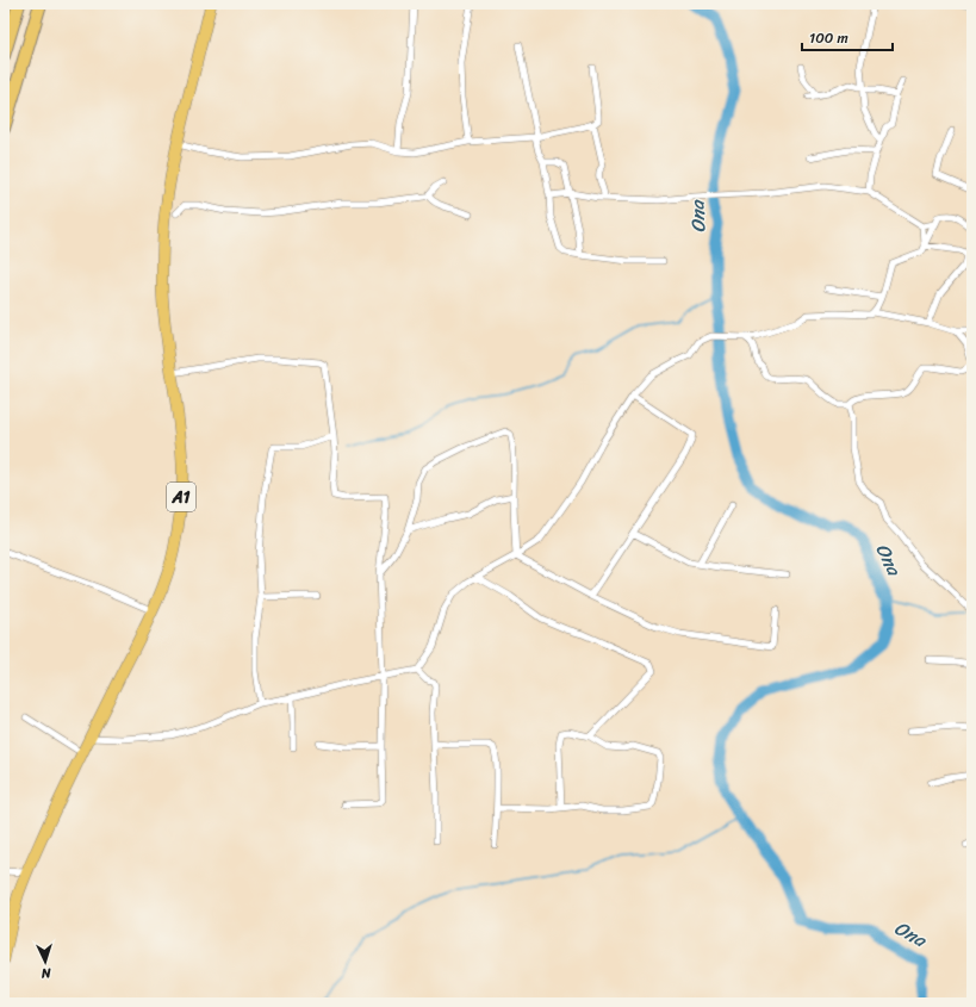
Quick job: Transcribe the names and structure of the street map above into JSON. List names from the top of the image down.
{
  "streets": {
    "highway": ["A1"]
  },
  "water": ["Ona"],
  "scale_bar": "100 m",
  "north": "bottom"
}
